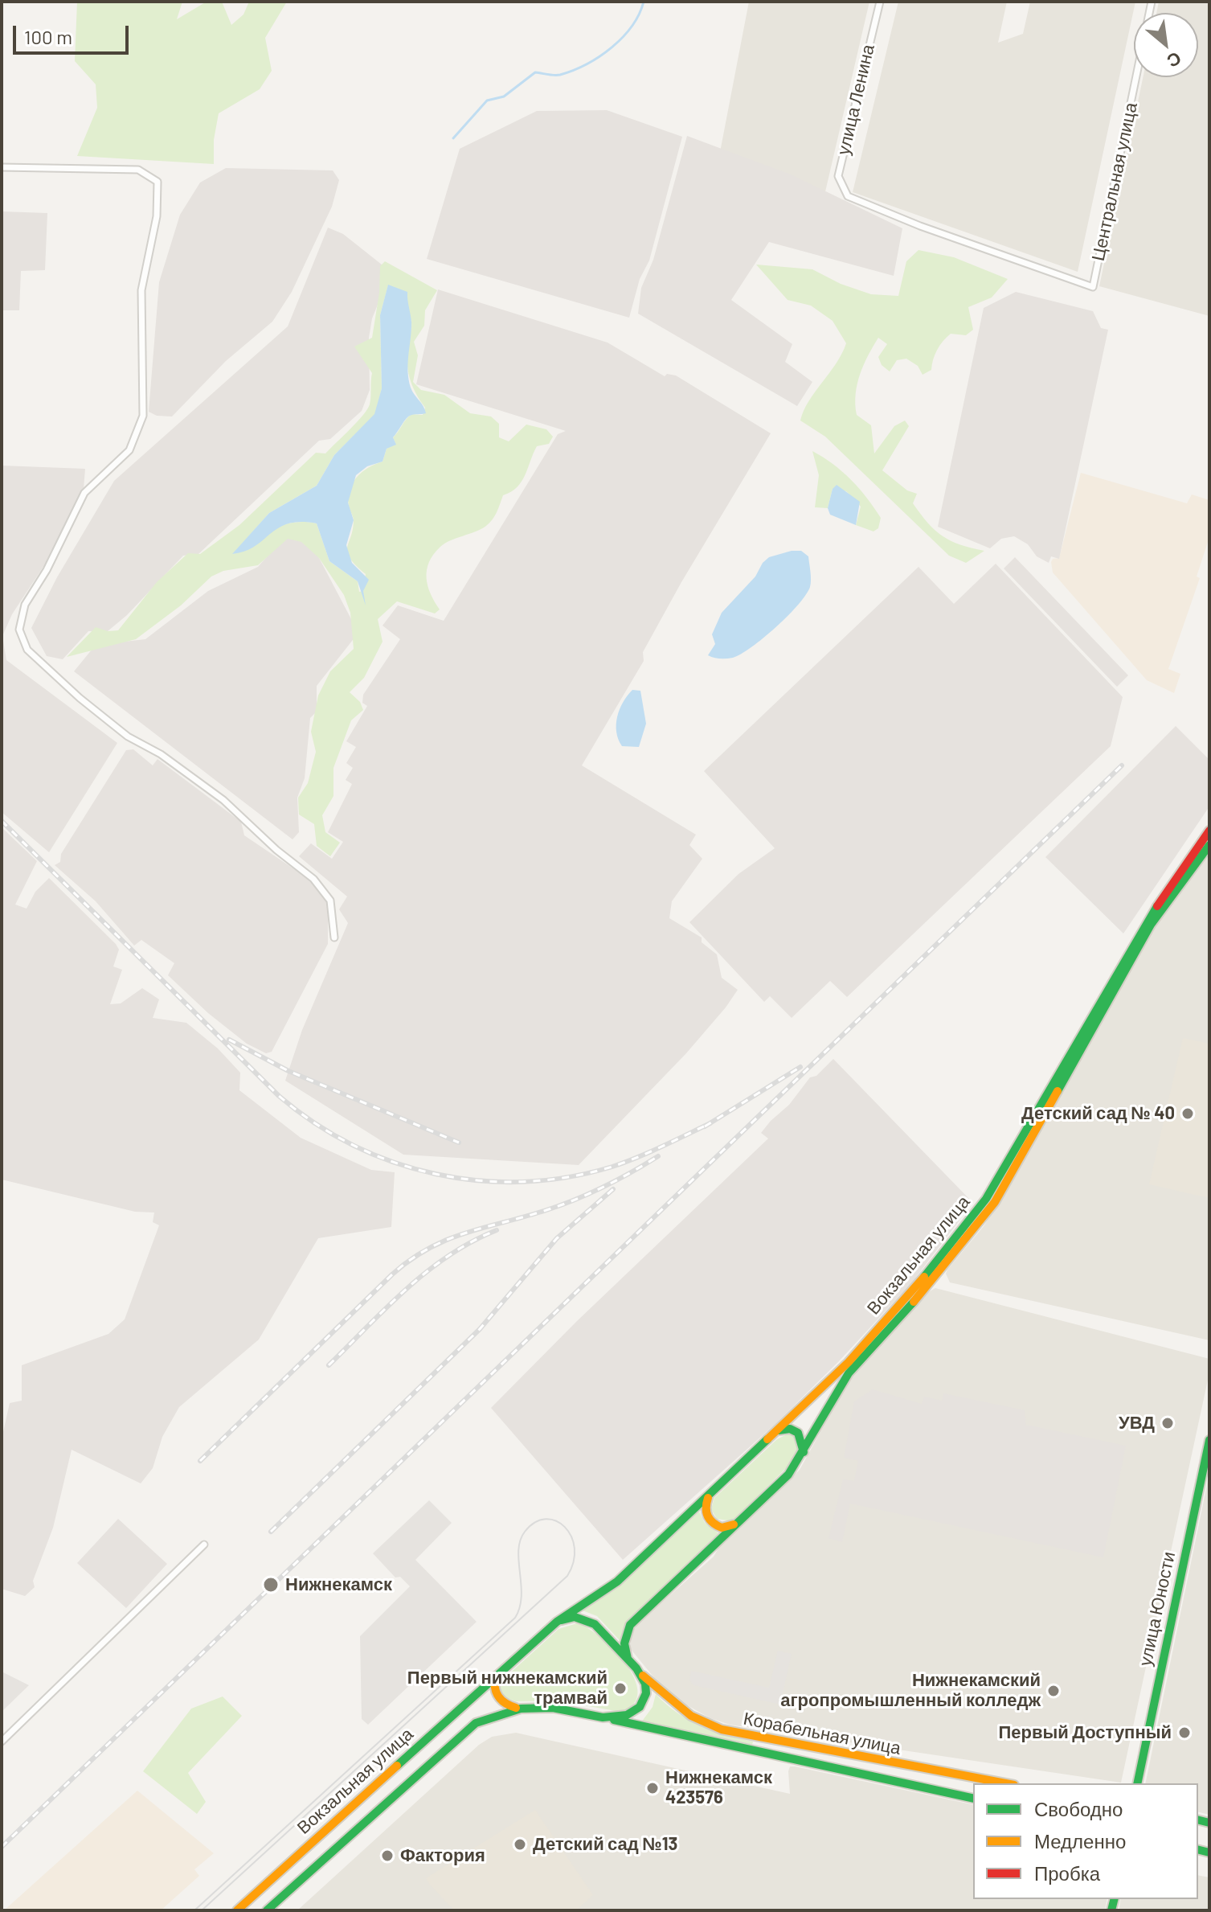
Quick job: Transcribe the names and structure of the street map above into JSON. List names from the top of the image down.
{
  "streets": {
    "main road": ["Вокзальная улица", "улица Юности", "Корабельная улица"],
    "street": ["улица Ленина", "Центральная улица"]
  },
  "crossings": [
    ["улица Ленина", "Центральная улица"],
    ["Вокзальная улица", "Корабельная улица"]
  ],
  "places": [
    "Детский сад № 40",
    "УВД",
    "Нижнекамск",
    "Первый нижнекамский трамвай",
    "Нижнекамский агропромышленный колледж",
    "Первый Доступный",
    "Нижнекамск 423576",
    "Детский сад №13",
    "Фактория"
  ],
  "legend": ["Свободно", "Медленно", "Пробка"],
  "scale_bar": "100 m",
  "north": "bottom right"
}
